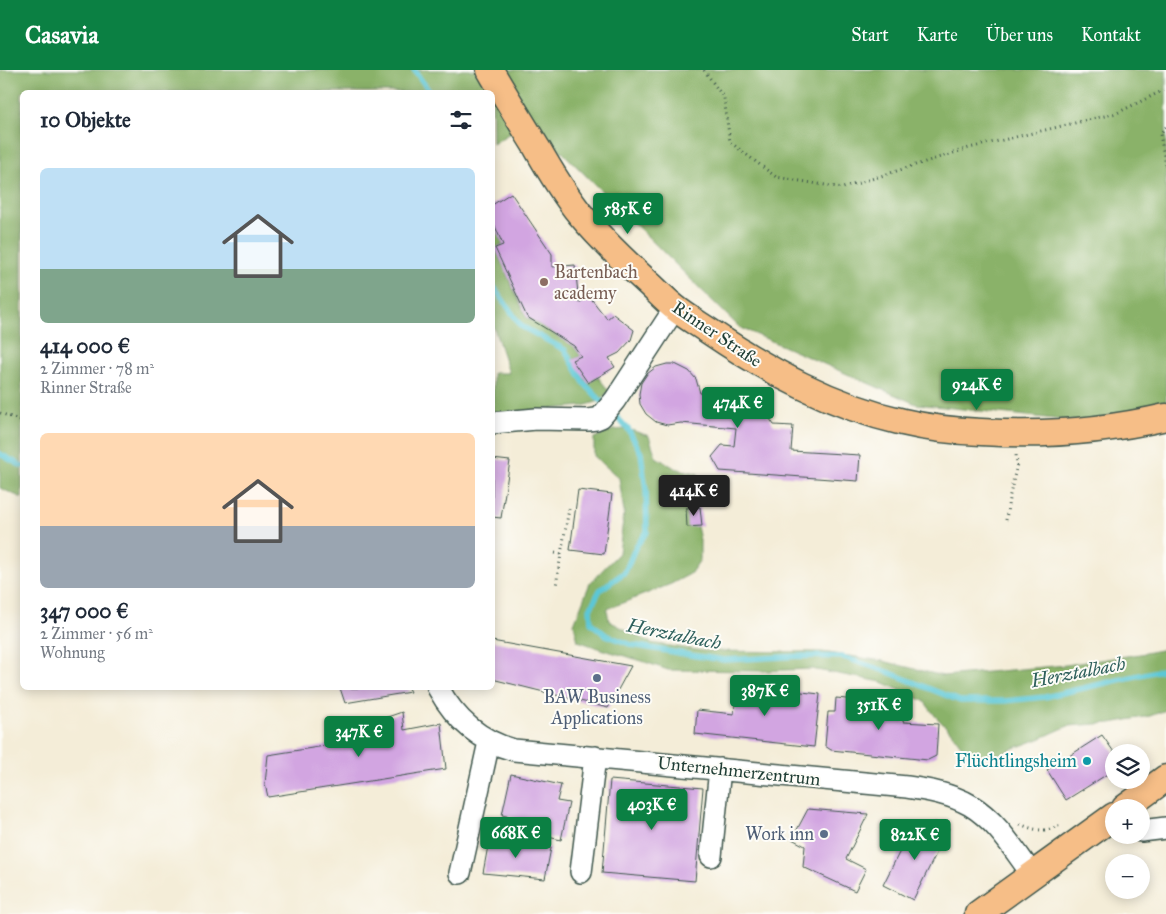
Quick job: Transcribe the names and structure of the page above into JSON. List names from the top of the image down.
{
  "streets": {
    "main road": ["Rinner Straße"],
    "street": ["Unternehmerzentrum"]
  },
  "water": ["Herztalbach"],
  "places": [
    "Bartenbach academy",
    "BAW Business Applications",
    "Flüchtlingsheim",
    "Work inn"
  ],
  "page": {
    "header": "Casavia",
    "nav": [
      "Start",
      "Karte",
      "Über uns",
      "Kontakt"
    ],
    "heading": "10 Objekte",
    "list": [
      {
        "name": "414 000 €",
        "note": "2 Zimmer · 78 m² · Rinner Straße"
      },
      {
        "name": "347 000 €",
        "note": "2 Zimmer · 56 m² · Wohnung"
      }
    ],
    "price": [
      "585K €",
      "924K €",
      "474K €",
      "414K €",
      "387K €",
      "351K €",
      "347K €",
      "403K €",
      "668K €",
      "822K €"
    ],
    "map_buttons": ["+", "−"]
  }
}
